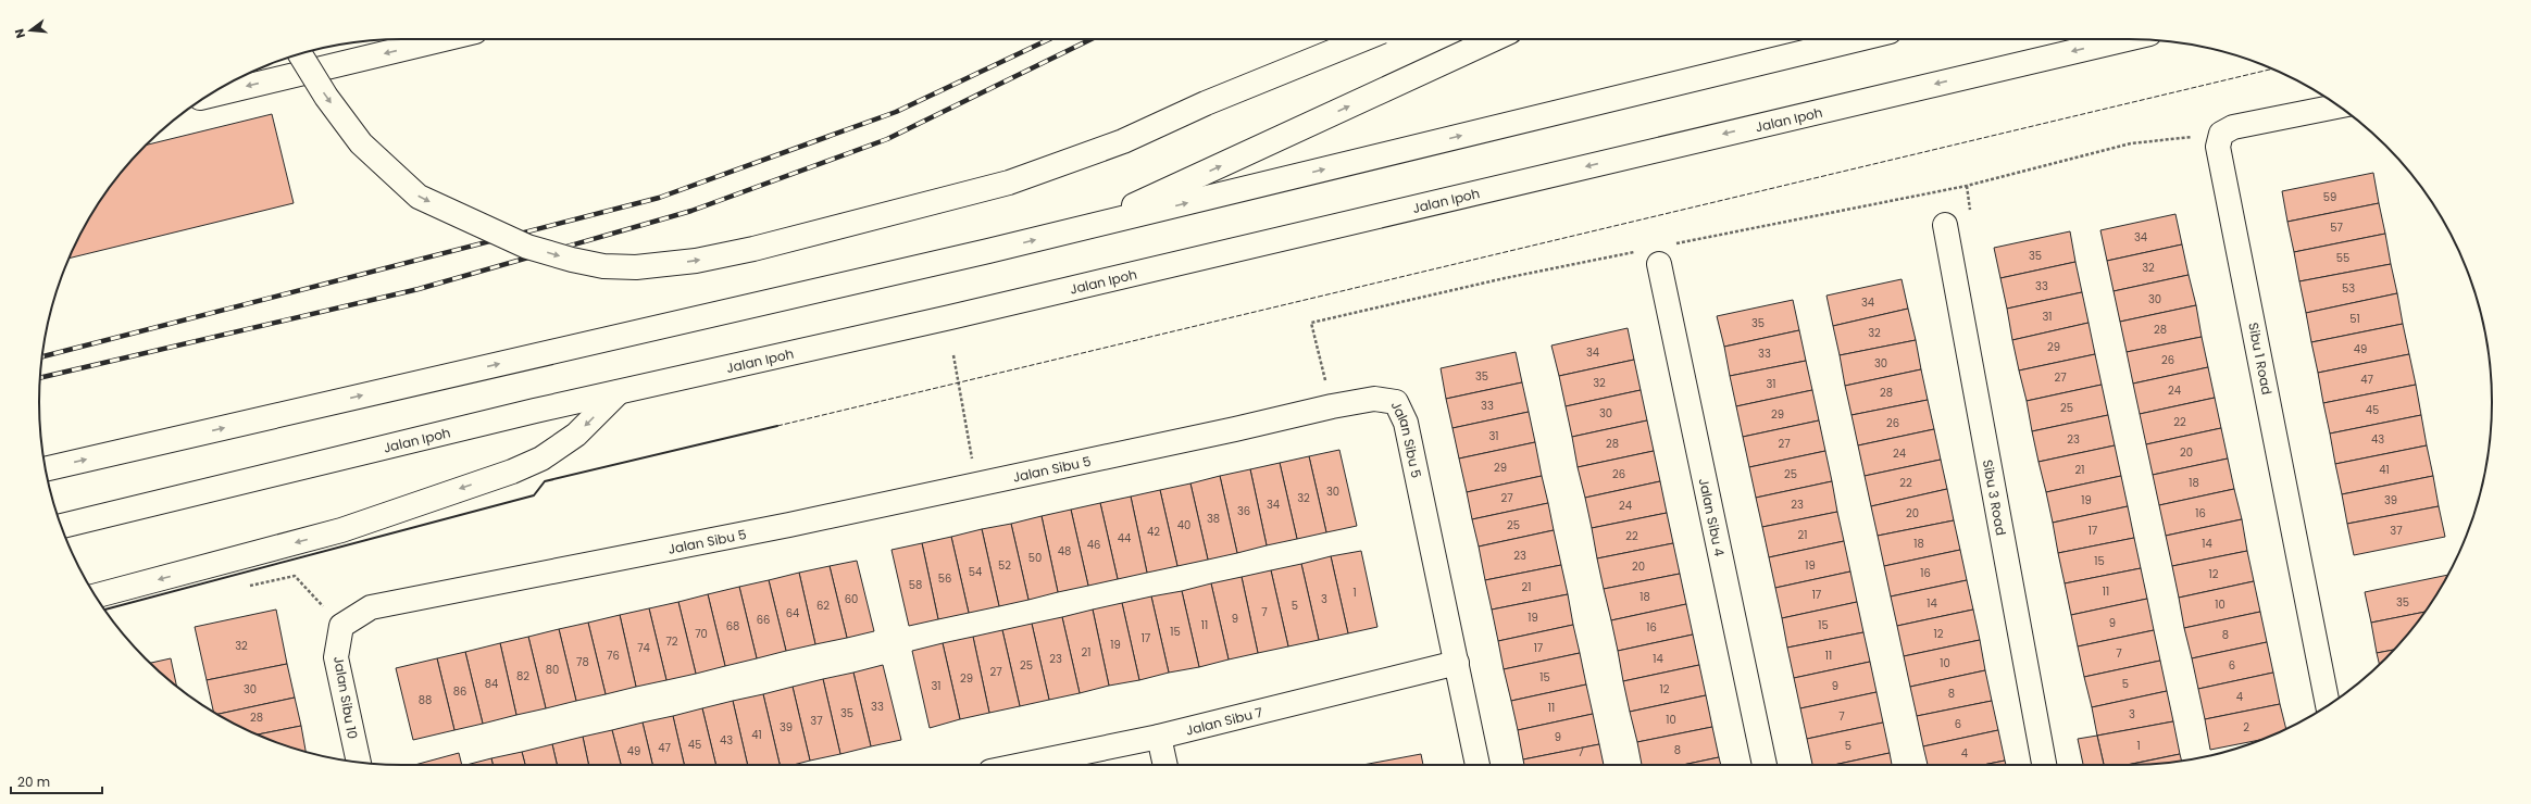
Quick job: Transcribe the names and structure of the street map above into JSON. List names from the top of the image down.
{
  "streets": {
    "main road": [
      "Jalan Ipoh",
      "Sibu 1 Road",
      "Jalan Sibu 5",
      "Sibu 3 Road",
      "Jalan Sibu 4",
      "Jalan Sibu 10",
      "Jalan Sibu 7"
    ]
  },
  "crossings": [
    ["Jalan Sibu 5", "Jalan Sibu 10"],
    ["Jalan Sibu 5", "Jalan Sibu 7"]
  ],
  "house_numbers": [
    "59",
    "57",
    "34",
    "35",
    "55",
    "32",
    "33",
    "53",
    "30",
    "34",
    "31",
    "51",
    "35",
    "28",
    "32",
    "29",
    "49",
    "34",
    "33",
    "26",
    "30",
    "35",
    "27",
    "47",
    "32",
    "31",
    "24",
    "28",
    "33",
    "25",
    "45",
    "30",
    "29",
    "22",
    "26",
    "31",
    "23",
    "43",
    "28",
    "27",
    "20",
    "24",
    "29",
    "21",
    "41",
    "26",
    "25",
    "22",
    "18",
    "30",
    "32",
    "27",
    "19",
    "39",
    "34",
    "23",
    "24",
    "36",
    "20",
    "16",
    "38",
    "40",
    "25",
    "17",
    "37",
    "42",
    "21",
    "22",
    "44",
    "18",
    "14",
    "46",
    "48",
    "23",
    "50",
    "15",
    "52",
    "19",
    "20",
    "54",
    "16",
    "12",
    "56",
    "58",
    "21",
    "11",
    "1",
    "17",
    "18",
    "60",
    "3",
    "35",
    "14",
    "10",
    "62",
    "5",
    "7",
    "64",
    "19",
    "9",
    "66",
    "9",
    "11",
    "15",
    "68",
    "16",
    "15",
    "70",
    "12",
    "8",
    "17",
    "72",
    "19",
    "32",
    "74",
    "17",
    "21",
    "7",
    "76",
    "11",
    "23",
    "14",
    "78",
    "10",
    "25",
    "6",
    "80",
    "27",
    "82",
    "15",
    "29",
    "84",
    "5",
    "31",
    "9",
    "30",
    "12",
    "86",
    "8",
    "4",
    "88",
    "33",
    "11",
    "35",
    "3",
    "7",
    "28",
    "10",
    "37",
    "6",
    "39",
    "2",
    "41",
    "9",
    "43",
    "45",
    "5",
    "1",
    "47",
    "8",
    "49",
    "7",
    "4"
  ],
  "scale_bar": "20 m",
  "north": "left"
}
